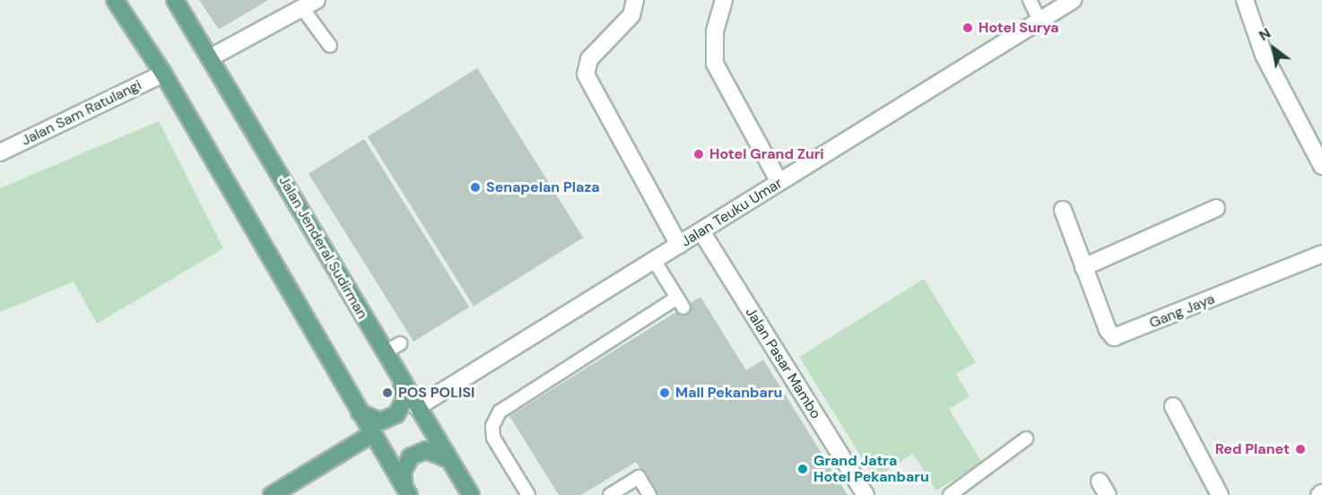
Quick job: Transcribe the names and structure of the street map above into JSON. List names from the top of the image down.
{
  "streets": {
    "main road": ["Jalan Jenderal Sudirman"],
    "street": [
      "Jalan Sam Ratulangi",
      "Jalan Teuku Umar",
      "Gang Jaya",
      "Jalan Pasar Mambo"
    ]
  },
  "crossings": [
    ["Jalan Teuku Umar", "Jalan Jenderal Sudirman"],
    ["Jalan Teuku Umar", "Jalan Pasar Mambo"]
  ],
  "places": [
    "Hotel Surya",
    "Hotel Grand Zuri",
    "Senapelan Plaza",
    "POS POLISI",
    "Mall Pekanbaru",
    "Red Planet",
    "Grand Jatra Hotel Pekanbaru"
  ],
  "north": "top left"
}
